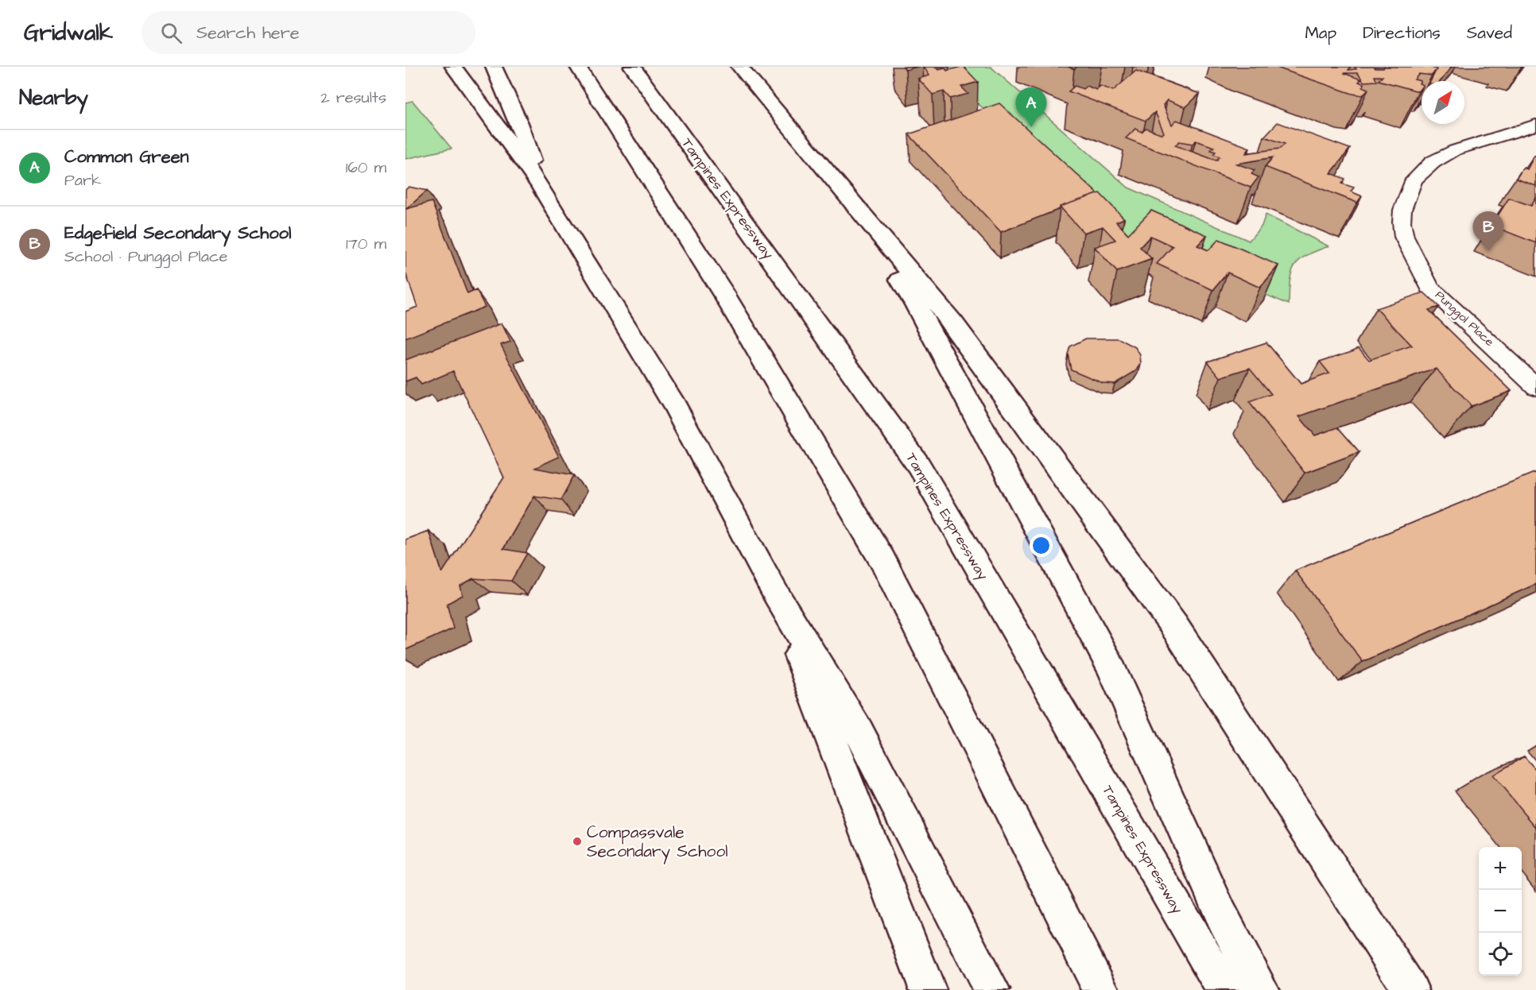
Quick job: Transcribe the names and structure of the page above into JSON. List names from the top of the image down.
{
  "streets": {
    "highway": ["Tampines Expressway"],
    "street": ["Punggol Place"]
  },
  "places": ["Compassvale Secondary School"],
  "north": "top right",
  "page": {
    "header": "Gridwalk",
    "search": "Search here",
    "nav": ["Map", "Directions", "Saved"],
    "heading": ["Nearby", "2 results"],
    "pins": ["A", "B"],
    "list": [
      {
        "mark": "A",
        "name": "Common Green",
        "note": "Park",
        "value": "160 m"
      },
      {
        "mark": "B",
        "name": "Edgefield Secondary School",
        "note": "School · Punggol Place",
        "value": "170 m"
      }
    ],
    "map_buttons": ["+", "−"]
  }
}
